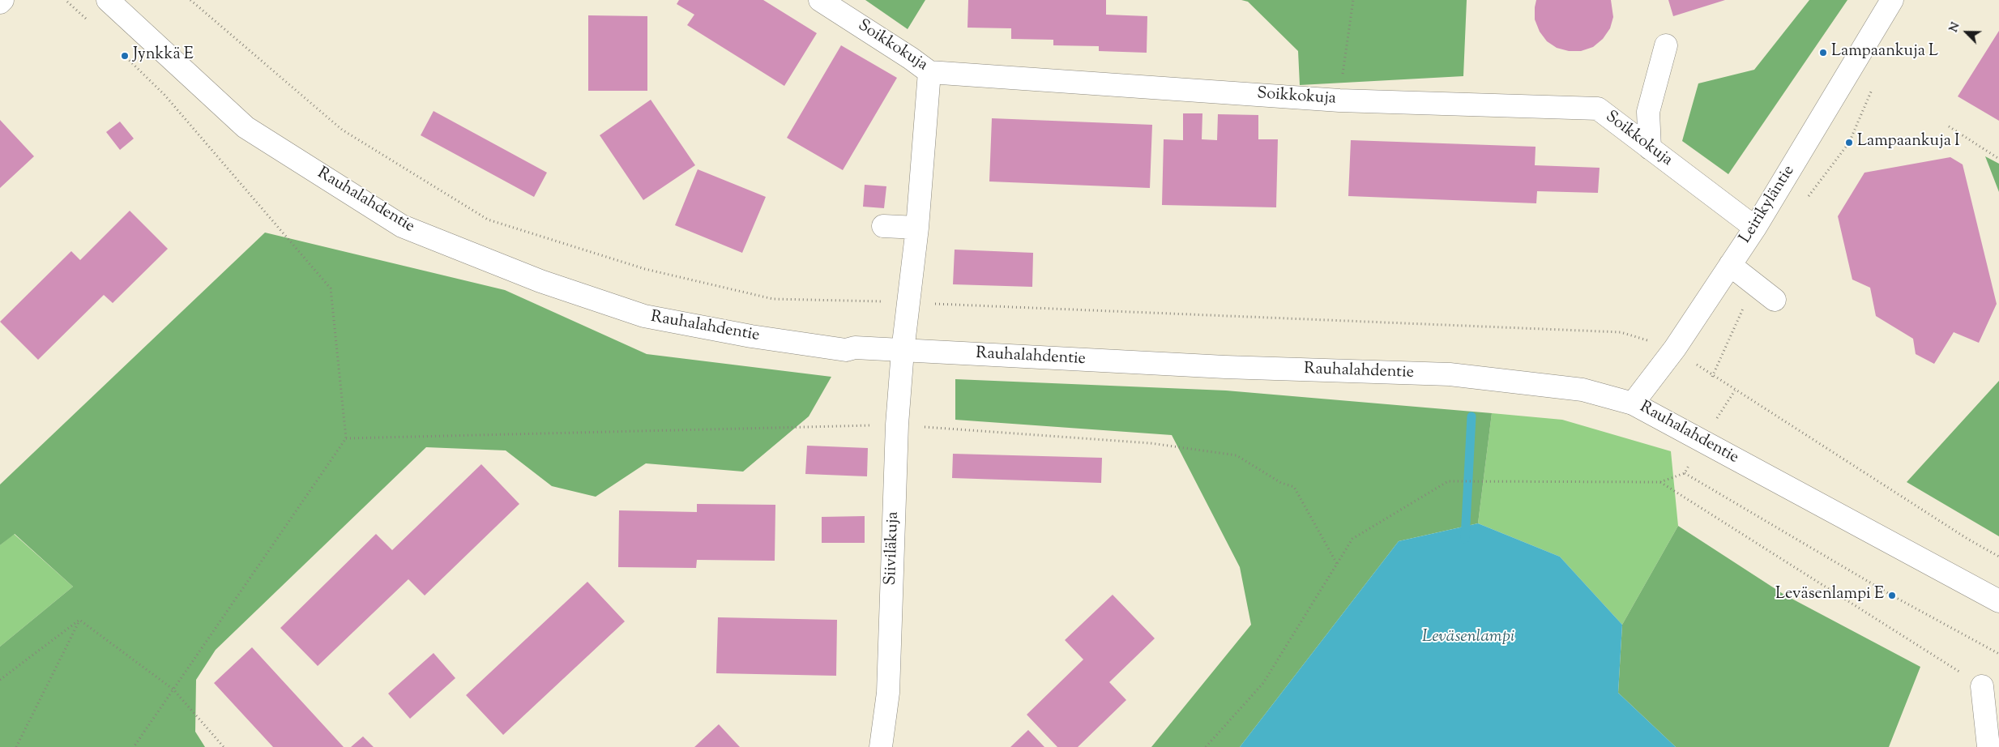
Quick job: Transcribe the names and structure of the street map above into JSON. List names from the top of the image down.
{
  "streets": {
    "main road": [
      "Soikkokuja",
      "Rauhalahdentie",
      "Leirikyläntie",
      "Siiviläkuja"
    ]
  },
  "crossings": [
    ["Soikkokuja", "Leirikyläntie"],
    ["Soikkokuja", "Siiviläkuja"],
    ["Rauhalahdentie", "Leirikyläntie"],
    ["Rauhalahdentie", "Siiviläkuja"]
  ],
  "water": ["Leväsenlampi"],
  "places": [
    "Lampaankuja L",
    "Jynkkä E",
    "Lampaankuja I",
    "Leväsenlampi E"
  ],
  "north": "top left"
}
